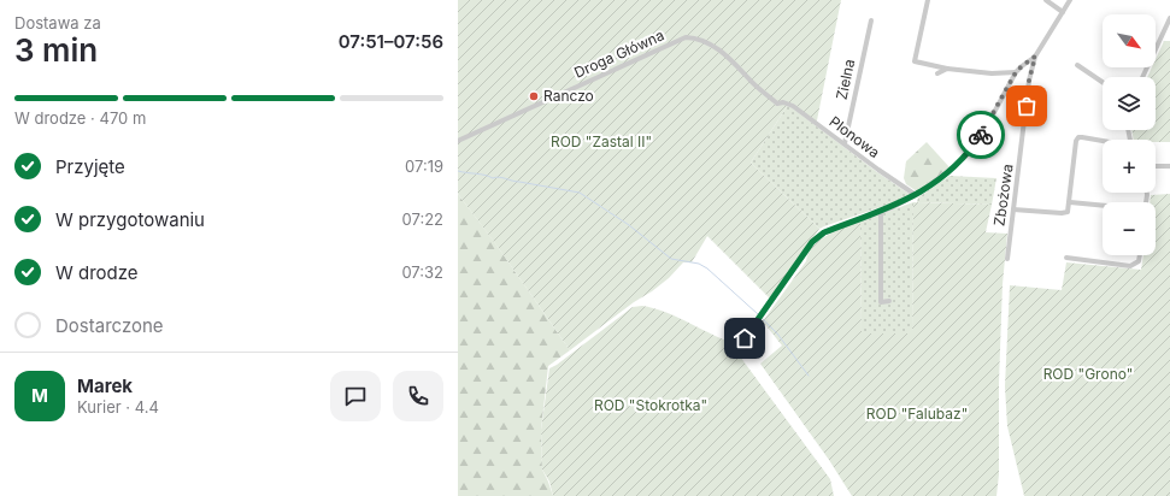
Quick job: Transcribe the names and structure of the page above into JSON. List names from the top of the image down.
{
  "streets": {
    "street": [
      "Droga Główna",
      "Zielna",
      "Plonowa",
      "Zbożowa"
    ]
  },
  "crossings": [
    ["Droga Główna", "Plonowa"],
    ["Zielna", "Plonowa"]
  ],
  "parks": [
    "ROD \"Zastal II\"",
    "ROD \"Grono\"",
    "ROD \"Stokrotka\"",
    "ROD \"Falubaz\""
  ],
  "places": ["Ranczo"],
  "north": "bottom right",
  "page": {
    "heading": ["3 min", "Dostawa za", "07:51–07:56"],
    "panel": ["Marek", "Kurier · 4.4"],
    "map_buttons": ["+", "−"],
    "bar": "W drodze · 470 m",
    "list": [
      ["Przyjęte", "07:19"],
      ["W przygotowaniu", "07:22"],
      ["W drodze", "07:32"],
      "Dostarczone"
    ],
    "round": "M"
  }
}
